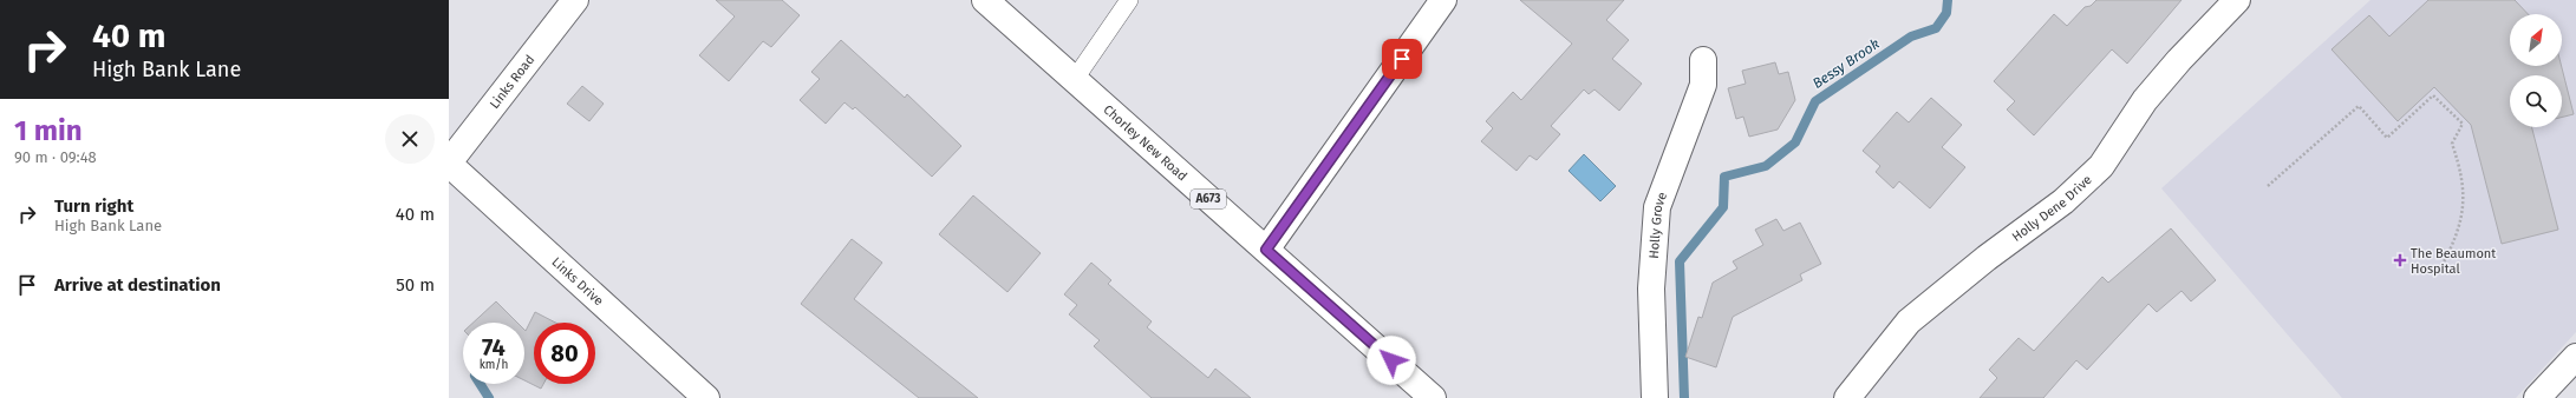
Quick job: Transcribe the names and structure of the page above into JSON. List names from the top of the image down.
{
  "streets": {
    "main road": [
      "Links Road",
      "Chorley New Road",
      "A673",
      "Holly Dene Drive",
      "Holly Grove",
      "Links Drive"
    ]
  },
  "crossings": [
    ["Links Road", "Links Drive"]
  ],
  "water": ["Bessy Brook"],
  "places": {
    "health": ["The Beaumont Hospital"]
  },
  "north": "top right",
  "page": {
    "turn": ["40 m", "High Bank Lane"],
    "heading": ["1 min", "90 m · 09:48"],
    "list": [
      {
        "name": "Turn right",
        "note": "High Bank Lane",
        "value": "40 m"
      },
      {
        "name": "Arrive at destination",
        "value": "50 m"
      }
    ],
    "speed": "74 km/h",
    "limit": "80"
  }
}
